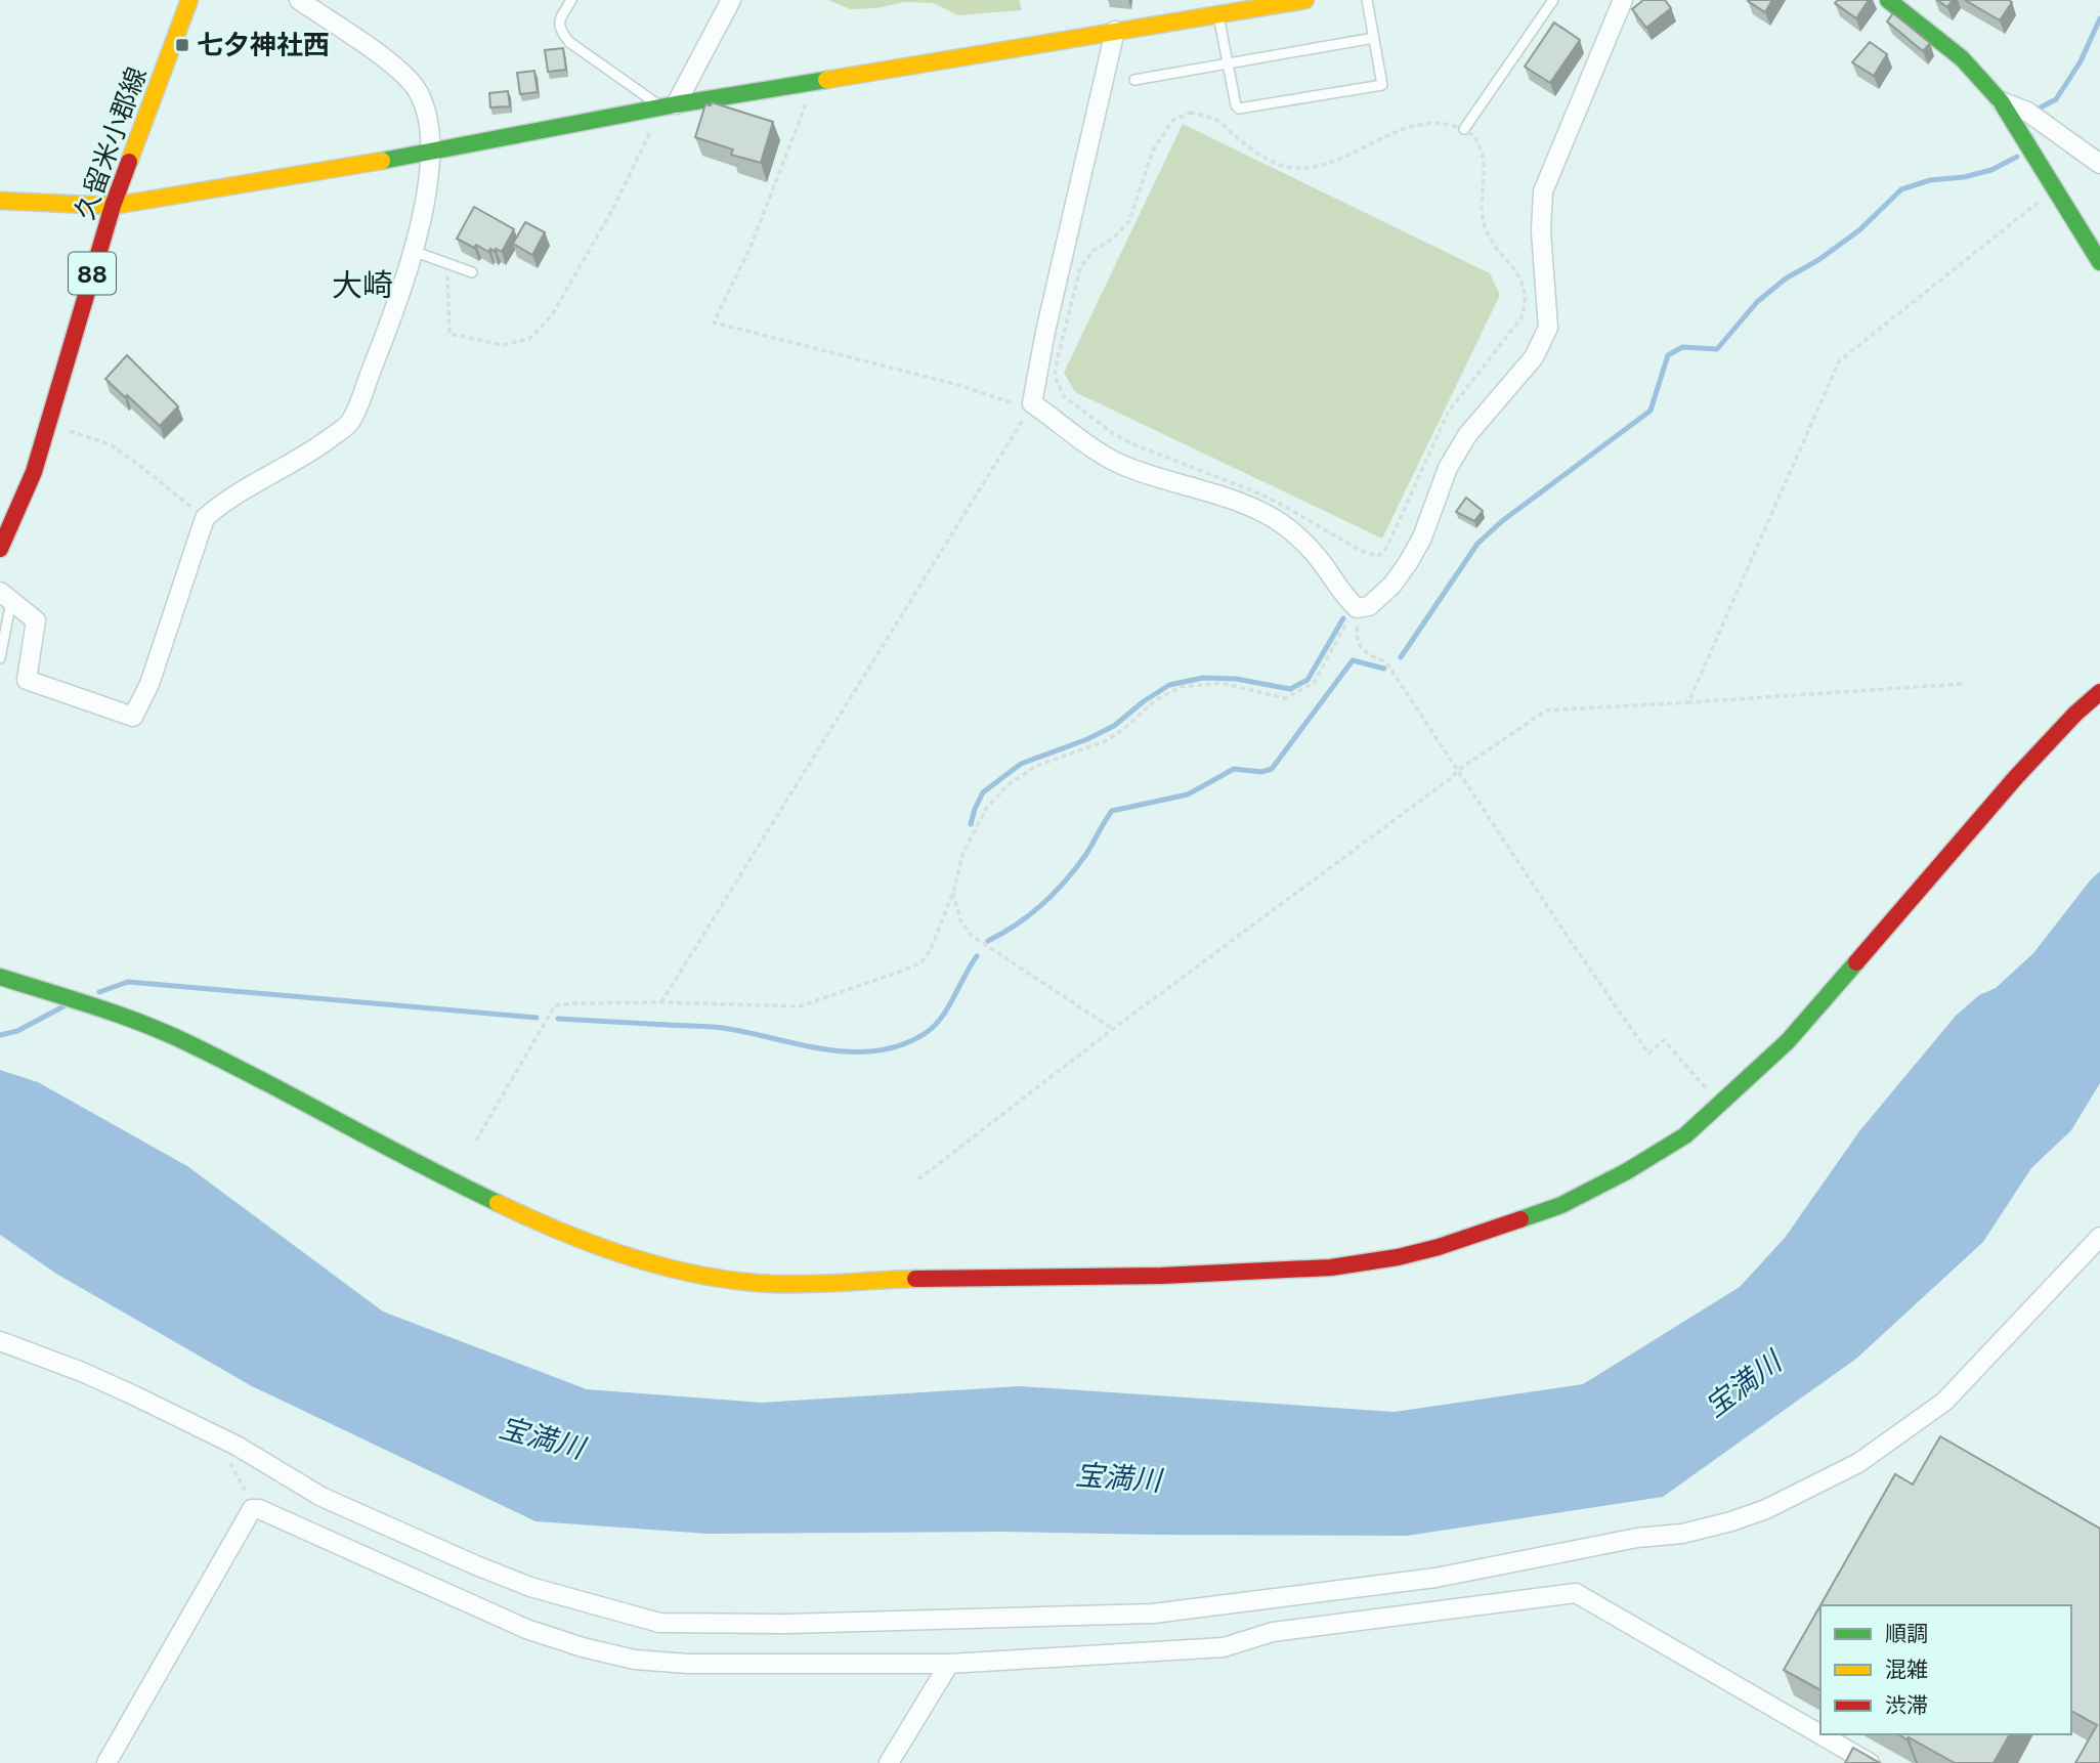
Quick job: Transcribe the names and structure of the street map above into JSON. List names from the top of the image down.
{
  "streets": {
    "street": ["久留米小郡線", "88"]
  },
  "districts": ["大崎"],
  "water": ["宝満川"],
  "places": {
    "transit": ["七夕神社西"]
  },
  "legend": ["順調", "混雑", "渋滞"]
}
